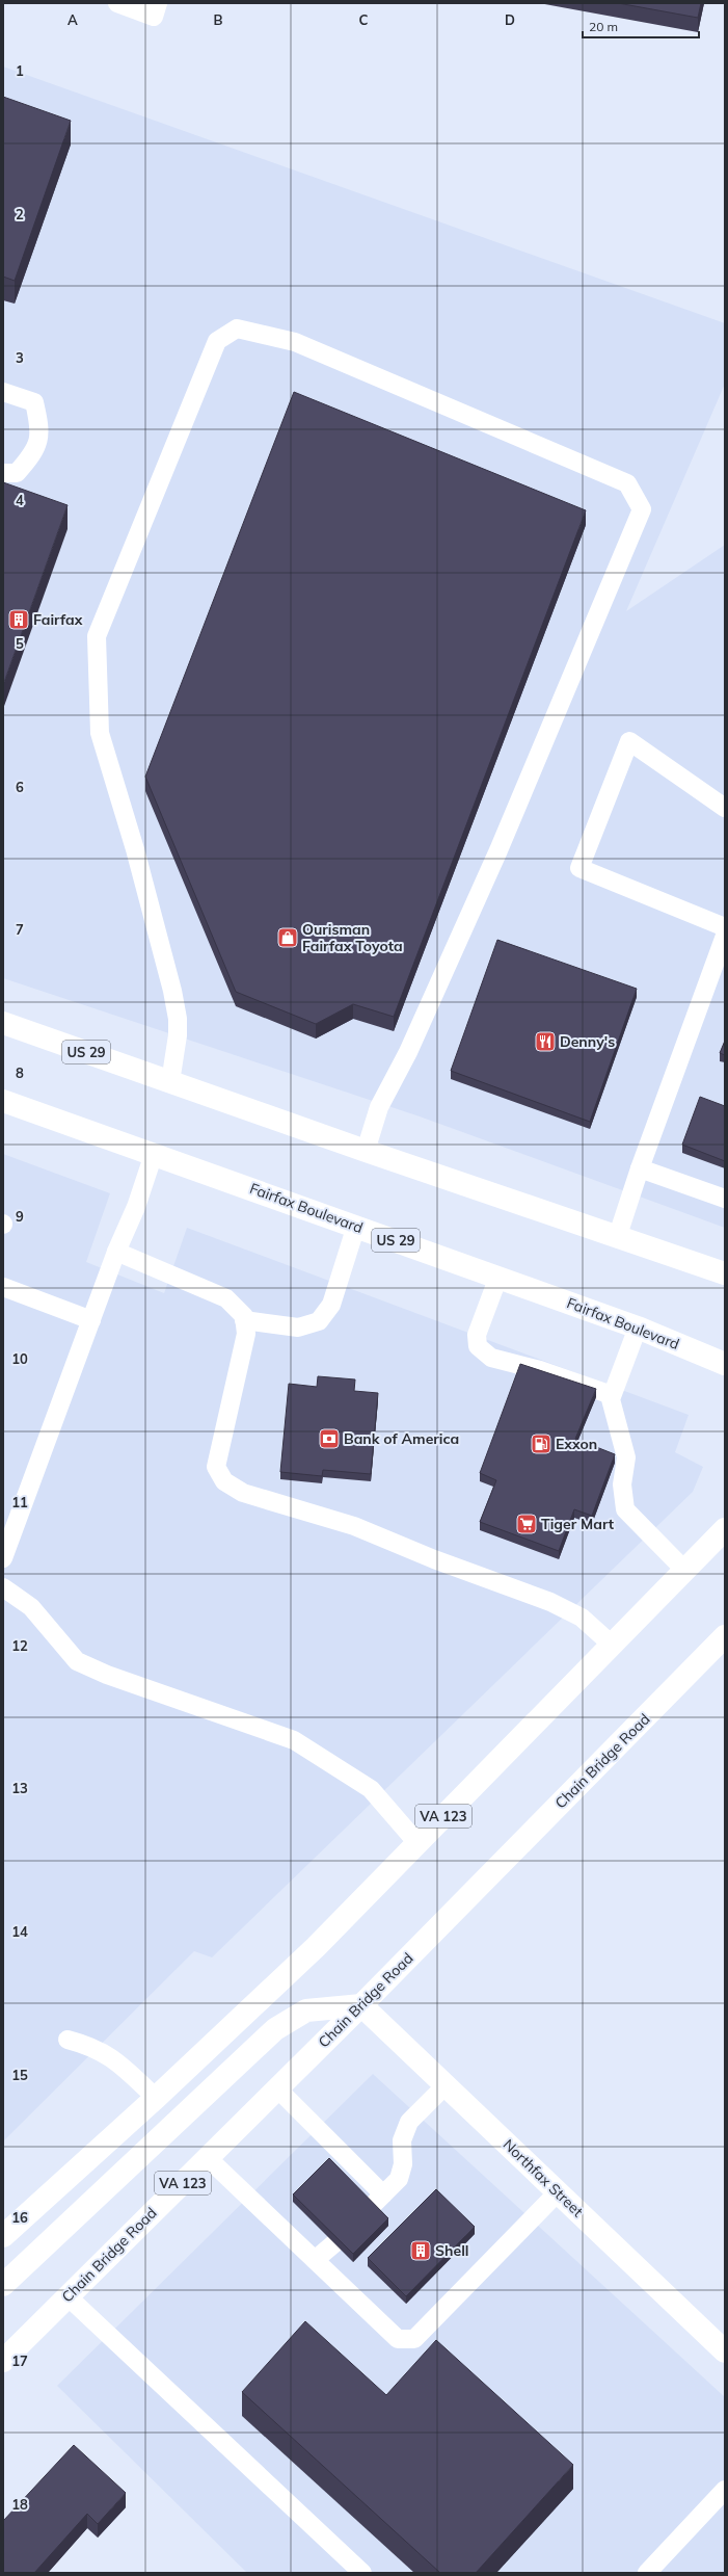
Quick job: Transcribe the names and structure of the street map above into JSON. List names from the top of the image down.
{
  "streets": {
    "main road": [
      "US 29",
      "Fairfax Boulevard",
      "Chain Bridge Road",
      "VA 123",
      "Northfax Street"
    ]
  },
  "crossings": [
    ["Chain Bridge Road", "Northfax Street"]
  ],
  "places": {
    "building": ["Fairfax", "Shell"],
    "shop": ["Ourisman Fairfax Toyota"],
    "restaurant": ["Denny's"],
    "bank": ["Bank of America"],
    "fuel station": ["Exxon"],
    "supermarket": ["Tiger Mart"]
  },
  "scale_bar": "20 m",
  "grid": {
    "columns": [
      "A",
      "B",
      "C",
      "D"
    ],
    "rows": [
      "1",
      "2",
      "3",
      "4",
      "5",
      "6",
      "7",
      "8",
      "9",
      "10",
      "11",
      "12",
      "13",
      "14",
      "15",
      "16",
      "17",
      "18"
    ]
  }
}
